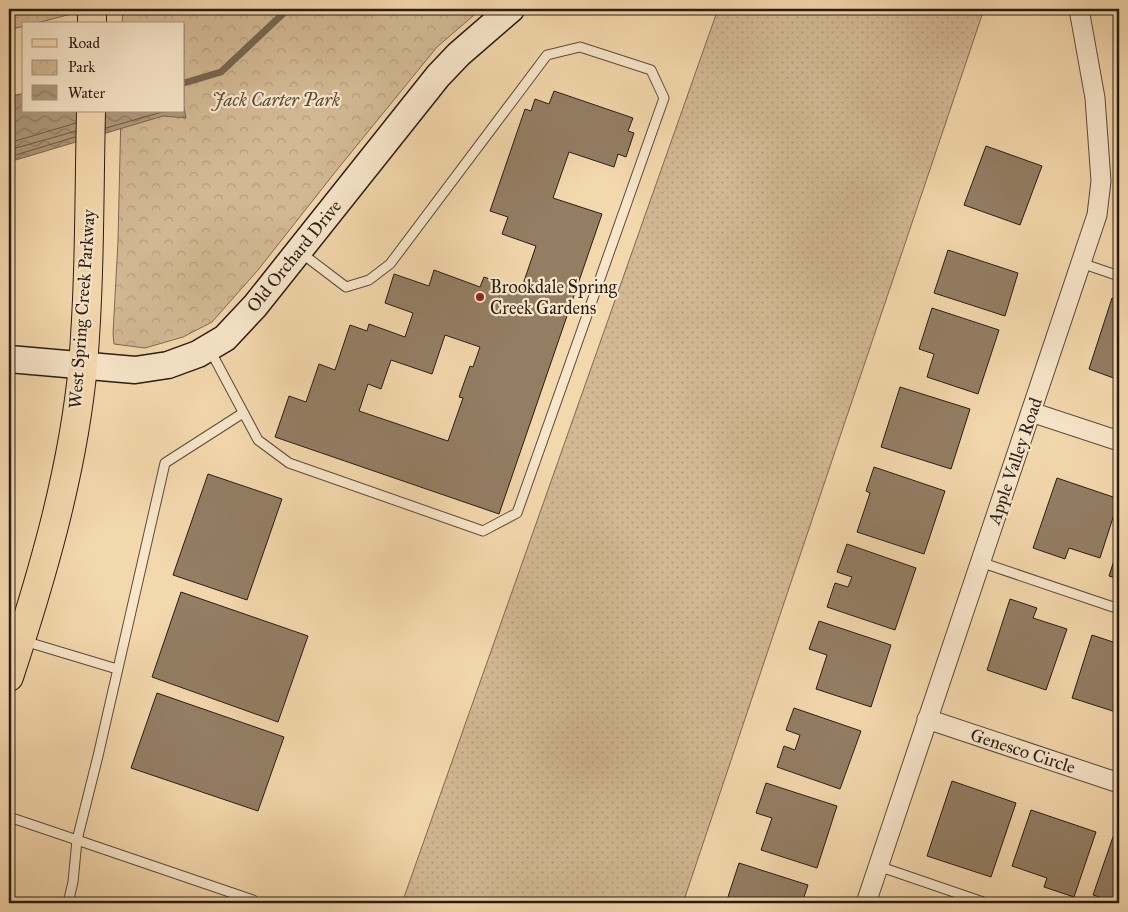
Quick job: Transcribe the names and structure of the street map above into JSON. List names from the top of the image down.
{
  "streets": {
    "main road": ["West Spring Creek Parkway"],
    "street": ["Old Orchard Drive", "Apple Valley Road", "Genesco Circle"]
  },
  "crossings": [
    ["Old Orchard Drive", "West Spring Creek Parkway"],
    ["Apple Valley Road", "Genesco Circle"]
  ],
  "parks": ["Jack Carter Park"],
  "places": ["Brookdale Spring Creek Gardens"],
  "legend": ["Road", "Park", "Water"]
}
